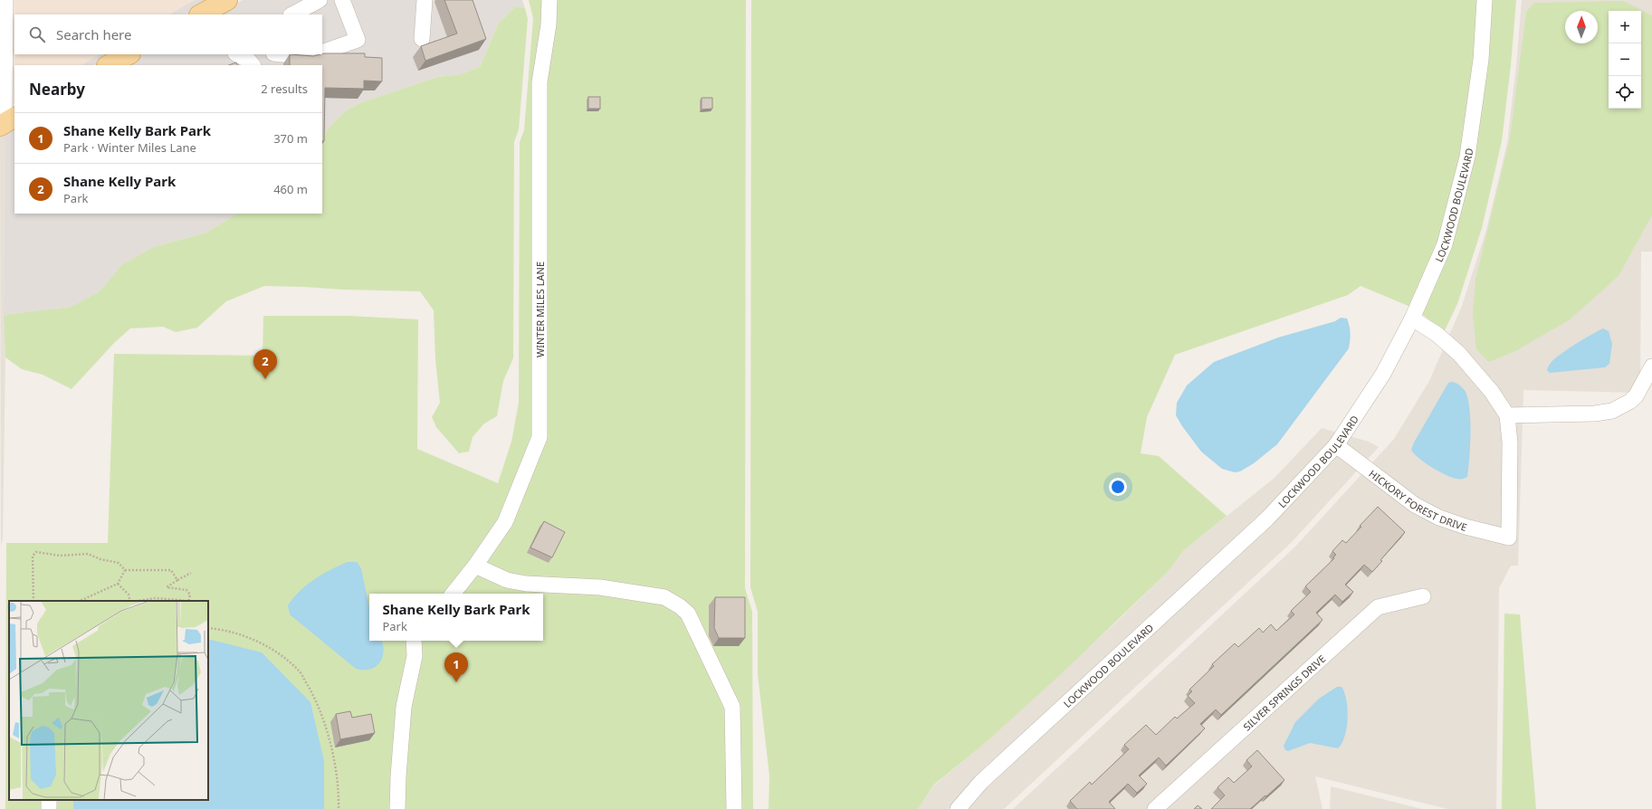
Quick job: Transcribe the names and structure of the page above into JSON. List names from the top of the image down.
{
  "streets": {
    "street": [
      "LOCKWOOD BOULEVARD",
      "WINTER MILES LANE",
      "HICKORY FOREST DRIVE",
      "SILVER SPRINGS DRIVE"
    ]
  },
  "crossings": [
    ["LOCKWOOD BOULEVARD", "HICKORY FOREST DRIVE"]
  ],
  "north": "top",
  "page": {
    "map_buttons": ["+", "−"],
    "search": "Search here",
    "heading": ["Nearby", "2 results"],
    "list": [
      {
        "mark": "1",
        "name": "Shane Kelly Bark Park",
        "note": "Park · Winter Miles Lane",
        "value": "370 m"
      },
      {
        "mark": "2",
        "name": "Shane Kelly Park",
        "note": "Park",
        "value": "460 m"
      }
    ],
    "pins": ["2", "1"],
    "popup": ["Shane Kelly Bark Park", "Park"]
  }
}
